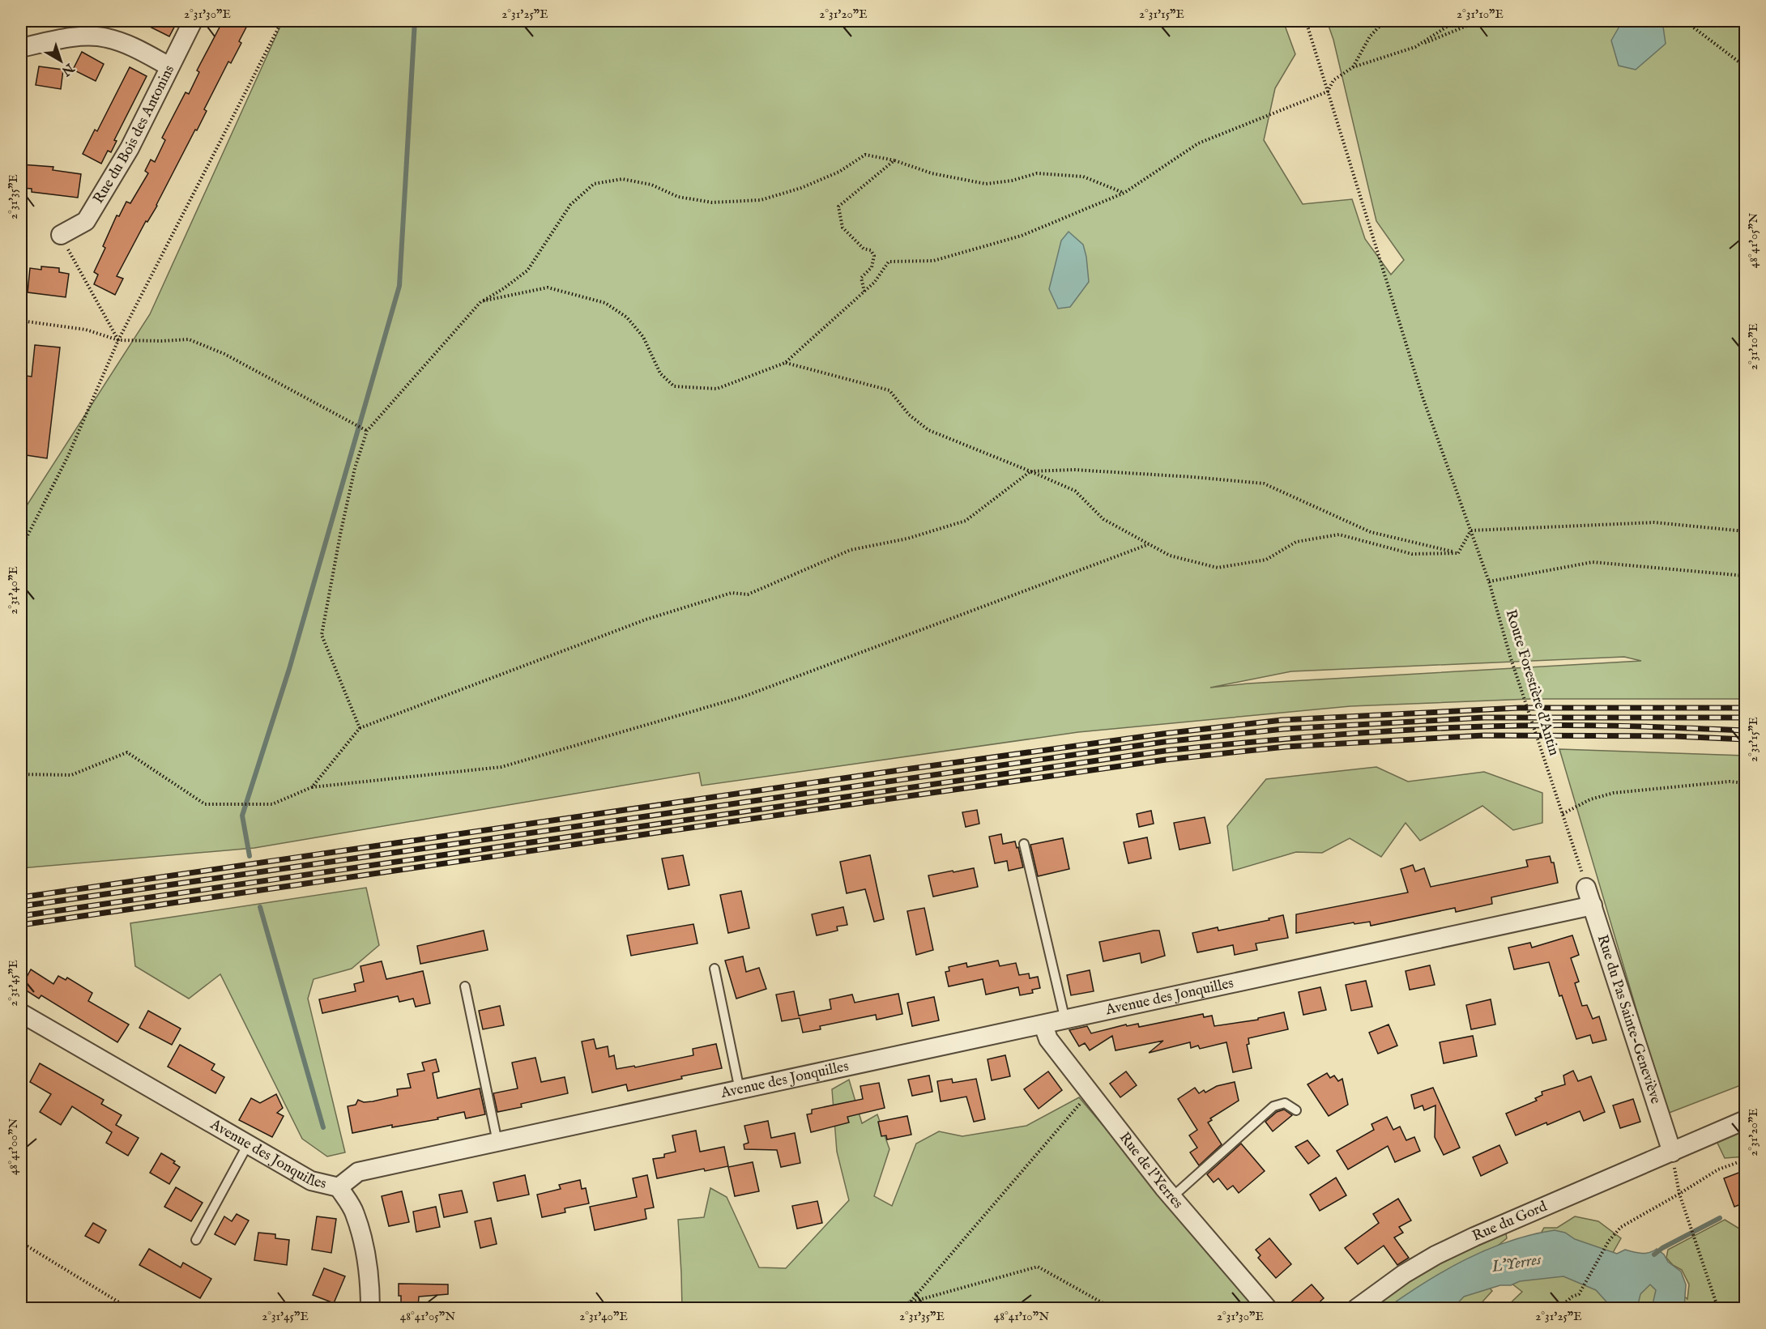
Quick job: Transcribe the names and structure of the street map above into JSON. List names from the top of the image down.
{
  "streets": {
    "street": [
      "Rue du Bois des Antonins",
      "Avenue des Jonquilles",
      "Rue du Pas Sainte-Geneviève",
      "Rue de l'Yerres",
      "Rue du Gord"
    ],
    "path": ["Route Forestière d'Antin"]
  },
  "crossings": [
    ["Route Forestière d'Antin", "Rue du Pas Sainte-Geneviève"],
    ["Avenue des Jonquilles", "Rue du Pas Sainte-Geneviève"],
    ["Avenue des Jonquilles", "Rue de l'Yerres"],
    ["Rue du Pas Sainte-Geneviève", "Rue du Gord"]
  ],
  "water": ["L'Yerres"],
  "north": "bottom right",
  "coordinates": [
    "2°31'30\"E",
    "2°31'25\"E",
    "2°31'20\"E",
    "2°31'15\"E",
    "2°31'10\"E",
    "2°31'35\"E",
    "48°41'05\"N",
    "2°31'40\"E",
    "2°31'45\"E",
    "48°41'00\"N",
    "48°41'10\"N"
  ]
}
